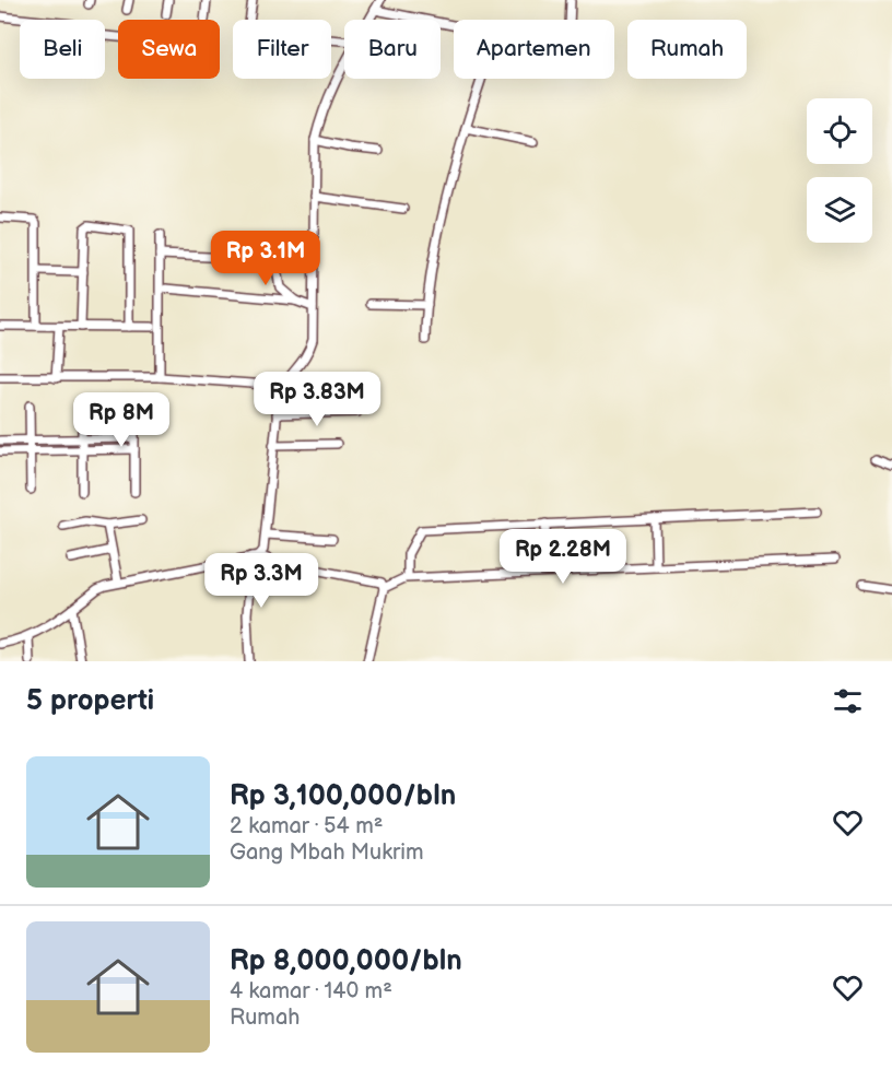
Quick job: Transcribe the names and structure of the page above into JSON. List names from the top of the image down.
{
  "page": {
    "chip": [
      "Beli",
      "Sewa",
      "Filter",
      "Baru",
      "Apartemen",
      "Rumah"
    ],
    "price": [
      "Rp 3.1M",
      "Rp 3.83M",
      "Rp 8M",
      "Rp 2.28M",
      "Rp 3.3M"
    ],
    "heading": "5 properti",
    "list": [
      {
        "name": "Rp 3,100,000/bln",
        "note": "2 kamar · 54 m² · Gang Mbah Mukrim"
      },
      {
        "name": "Rp 8,000,000/bln",
        "note": "4 kamar · 140 m² · Rumah"
      }
    ]
  }
}
